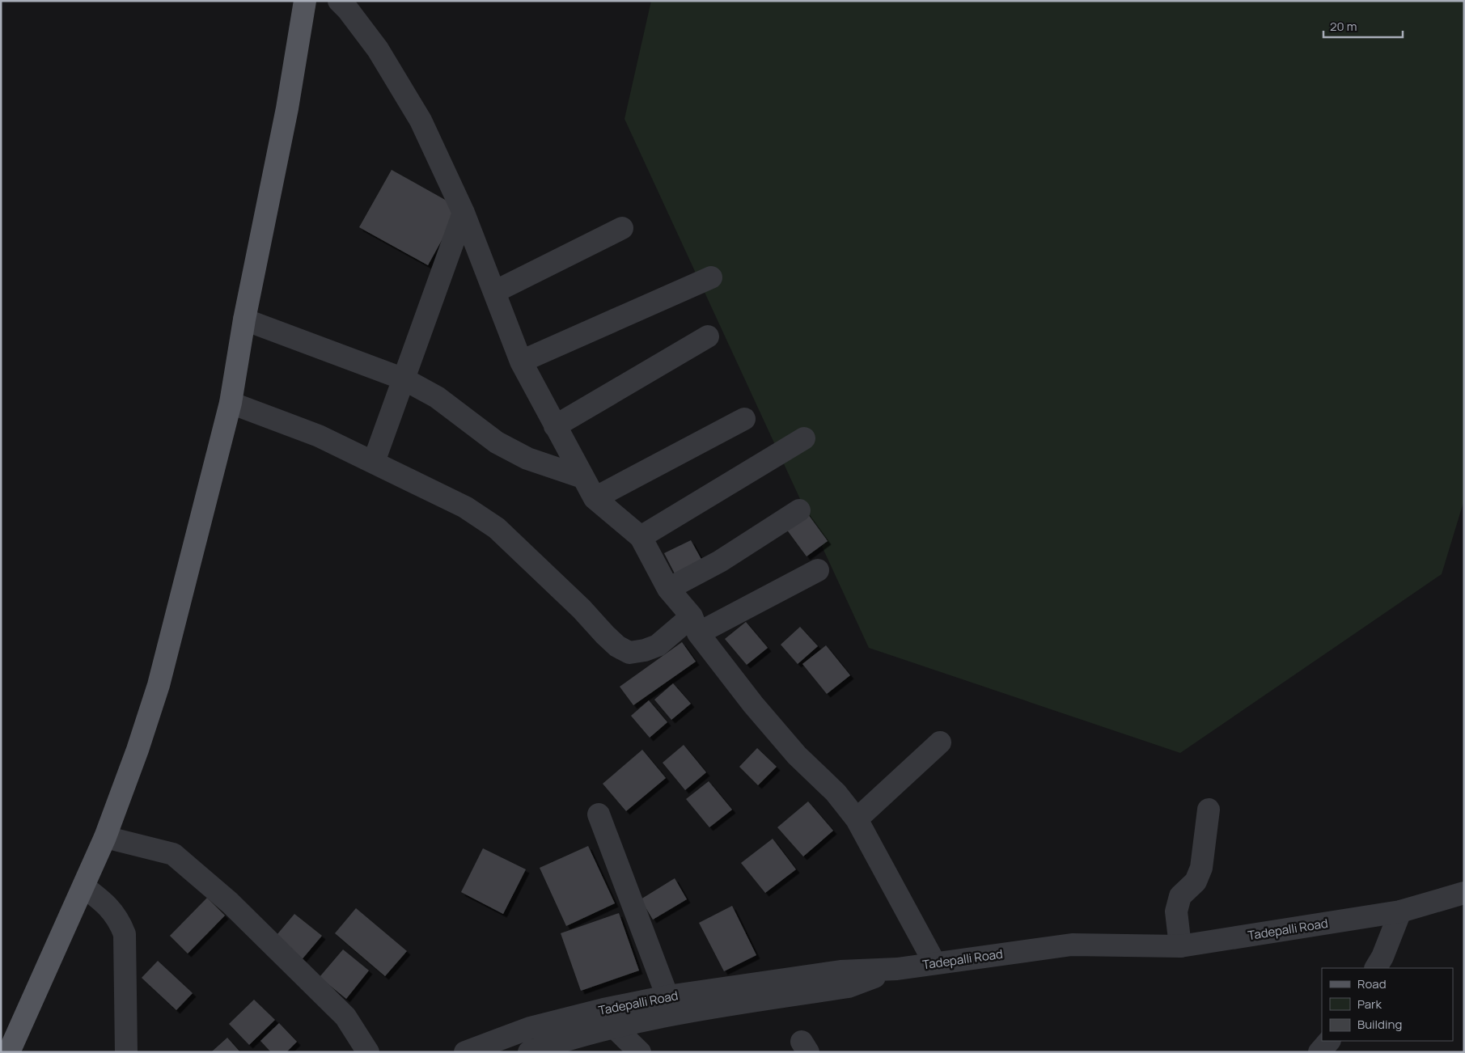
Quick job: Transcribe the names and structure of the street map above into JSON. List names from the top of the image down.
{
  "streets": {
    "street": ["Tadepalli Road"]
  },
  "legend": ["Road", "Park", "Building"],
  "scale_bar": "20 m"
}
